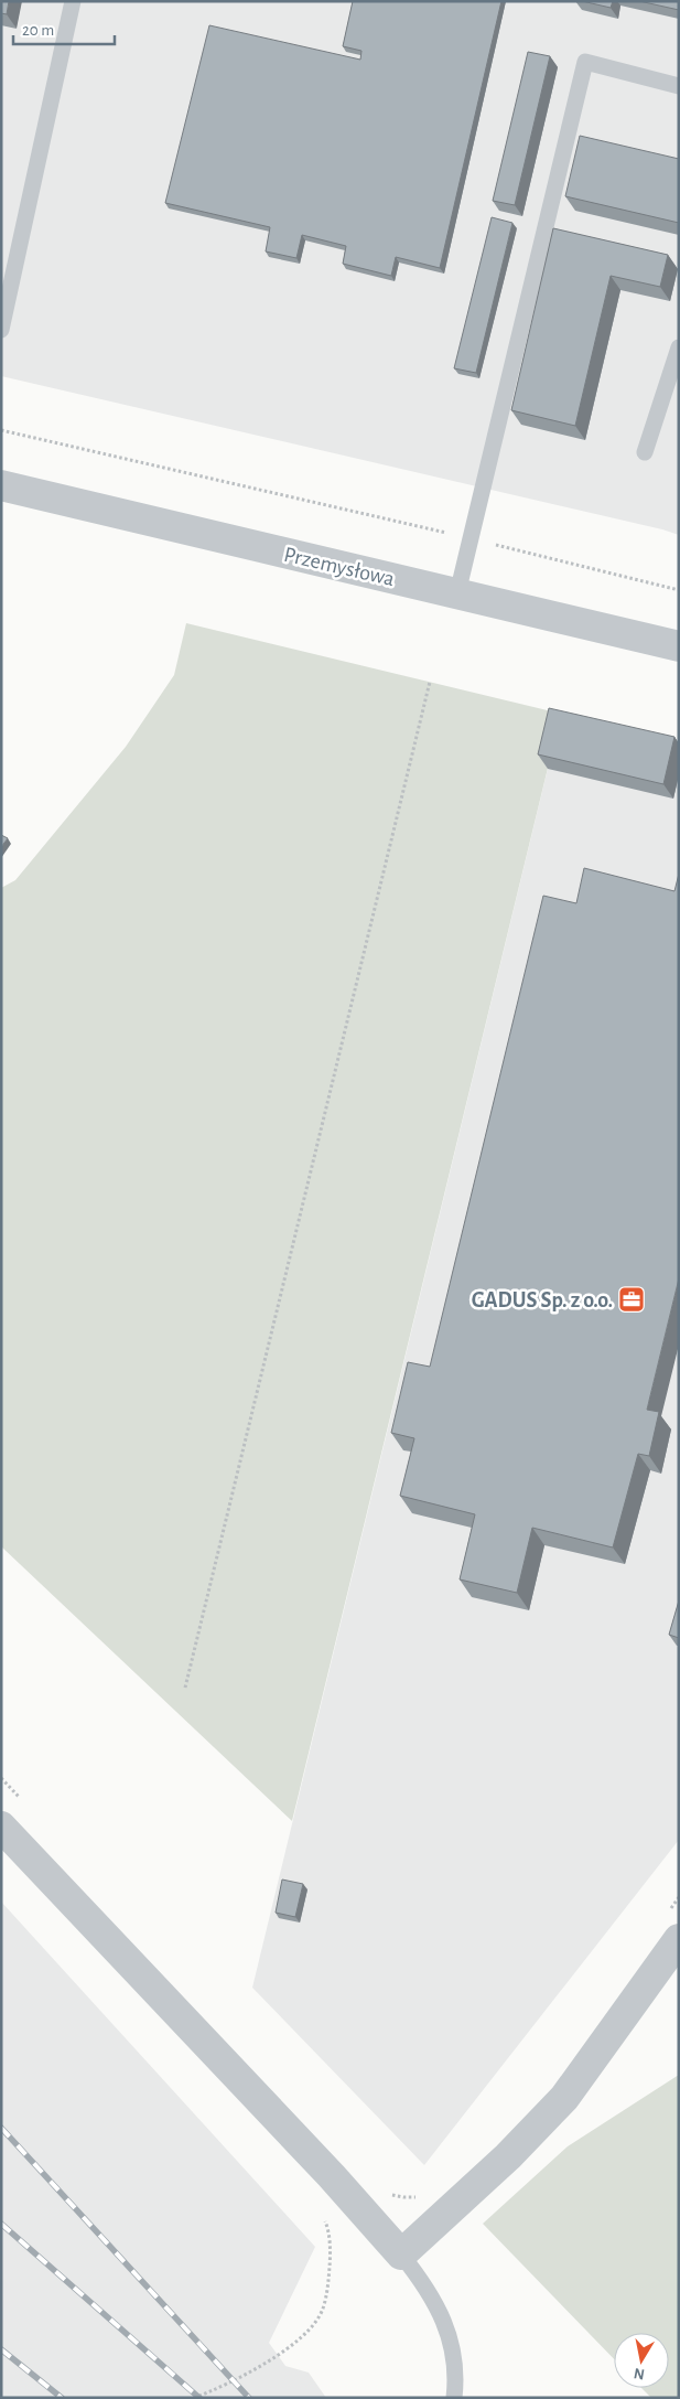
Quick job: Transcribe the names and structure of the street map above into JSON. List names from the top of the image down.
{
  "streets": {
    "street": ["Przemysłowa"]
  },
  "places": {
    "office": ["GADUS Sp. z o.o."]
  },
  "scale_bar": "20 m",
  "north": "bottom"
}
